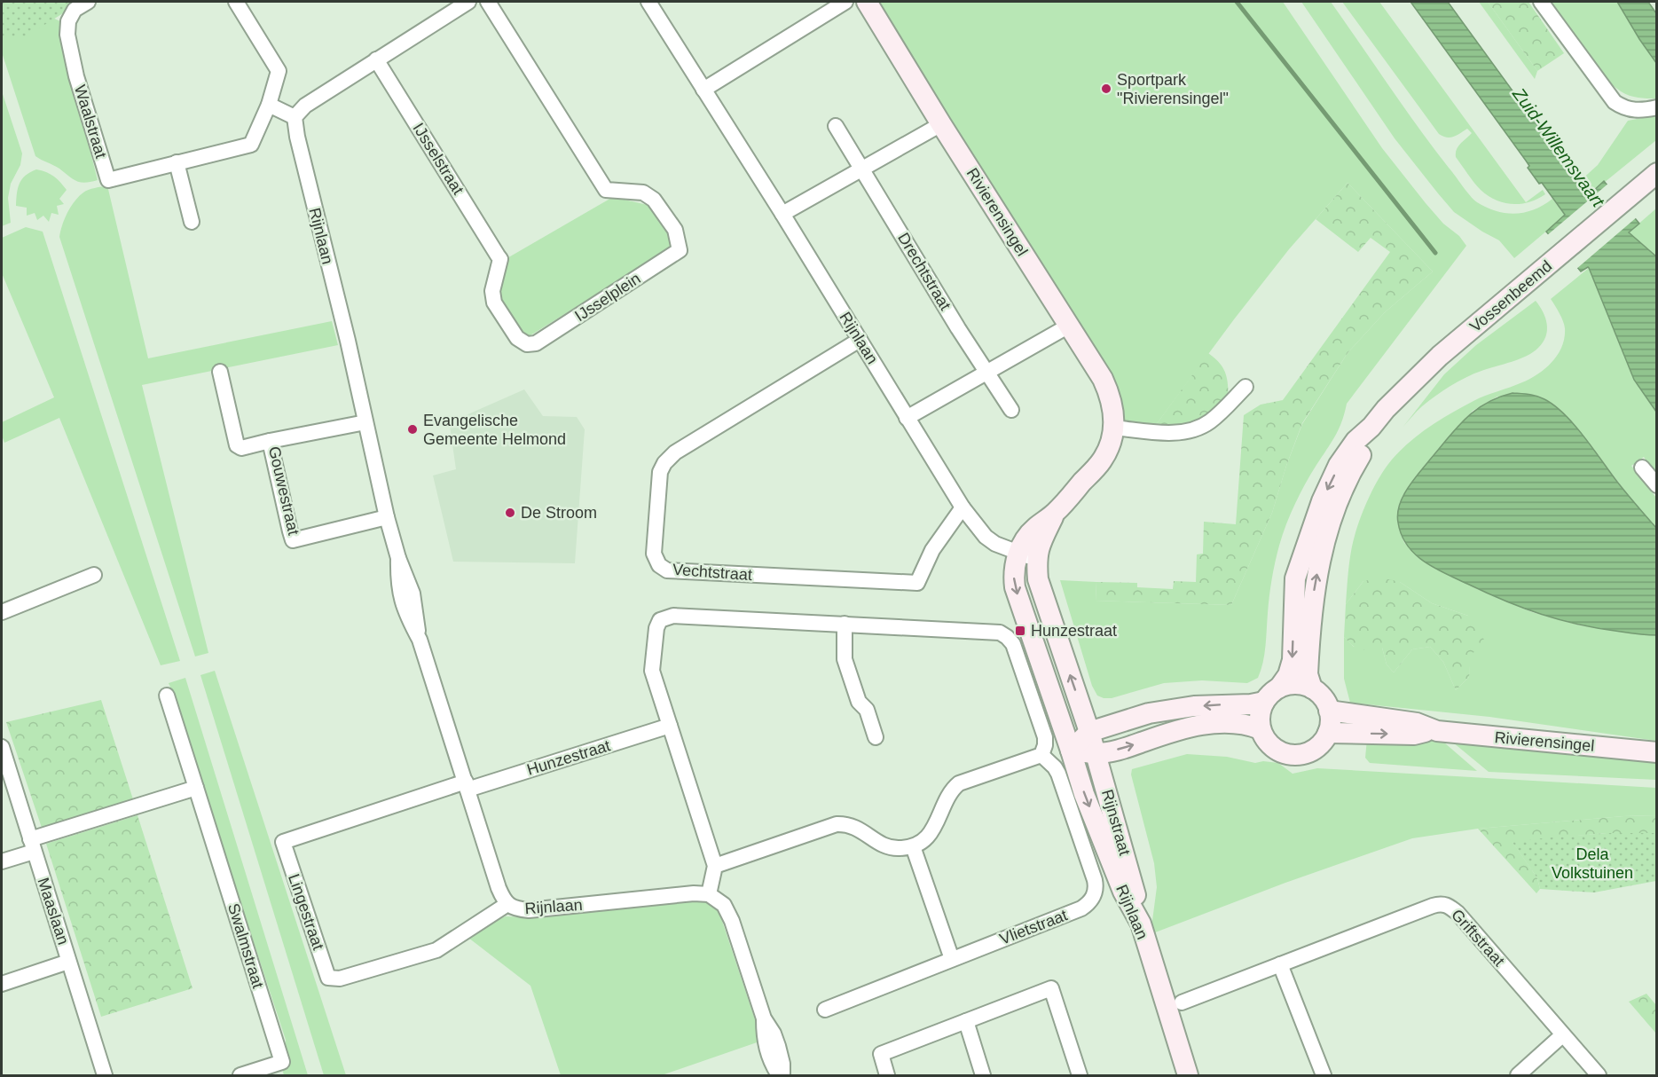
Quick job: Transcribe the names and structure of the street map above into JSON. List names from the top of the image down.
{
  "streets": {
    "street": [
      "Waalstraat",
      "IJsselstraat",
      "Rivierensingel",
      "Rijnlaan",
      "Drechtstraat",
      "Vossenbeemd",
      "IJsselplein",
      "Gouwestraat",
      "Vechtstraat",
      "Hunzestraat",
      "Rijnstraat",
      "Maaslaan",
      "Lingestraat",
      "Vlietstraat",
      "Griftstraat",
      "Swalmstraat"
    ]
  },
  "crossings": [
    ["IJsselstraat", "IJsselplein"],
    ["Rivierensingel", "Rijnlaan"],
    ["Rivierensingel", "Vossenbeemd"],
    ["Rivierensingel", "Rijnstraat"],
    ["Rijnlaan", "Gouwestraat"],
    ["Rijnlaan", "Vechtstraat"],
    ["Rijnlaan", "Hunzestraat"],
    ["Rijnlaan", "Rijnstraat"],
    ["Rijnlaan", "Lingestraat"],
    ["Hunzestraat", "Lingestraat"]
  ],
  "water": ["Zuid-Willemsvaart"],
  "parks": ["Dela Volkstuinen"],
  "places": {
    "other": ["Sportpark \"Rivierensingel\"", "Evangelische Gemeente Helmond", "De Stroom"],
    "transit": ["Hunzestraat"]
  }
}
